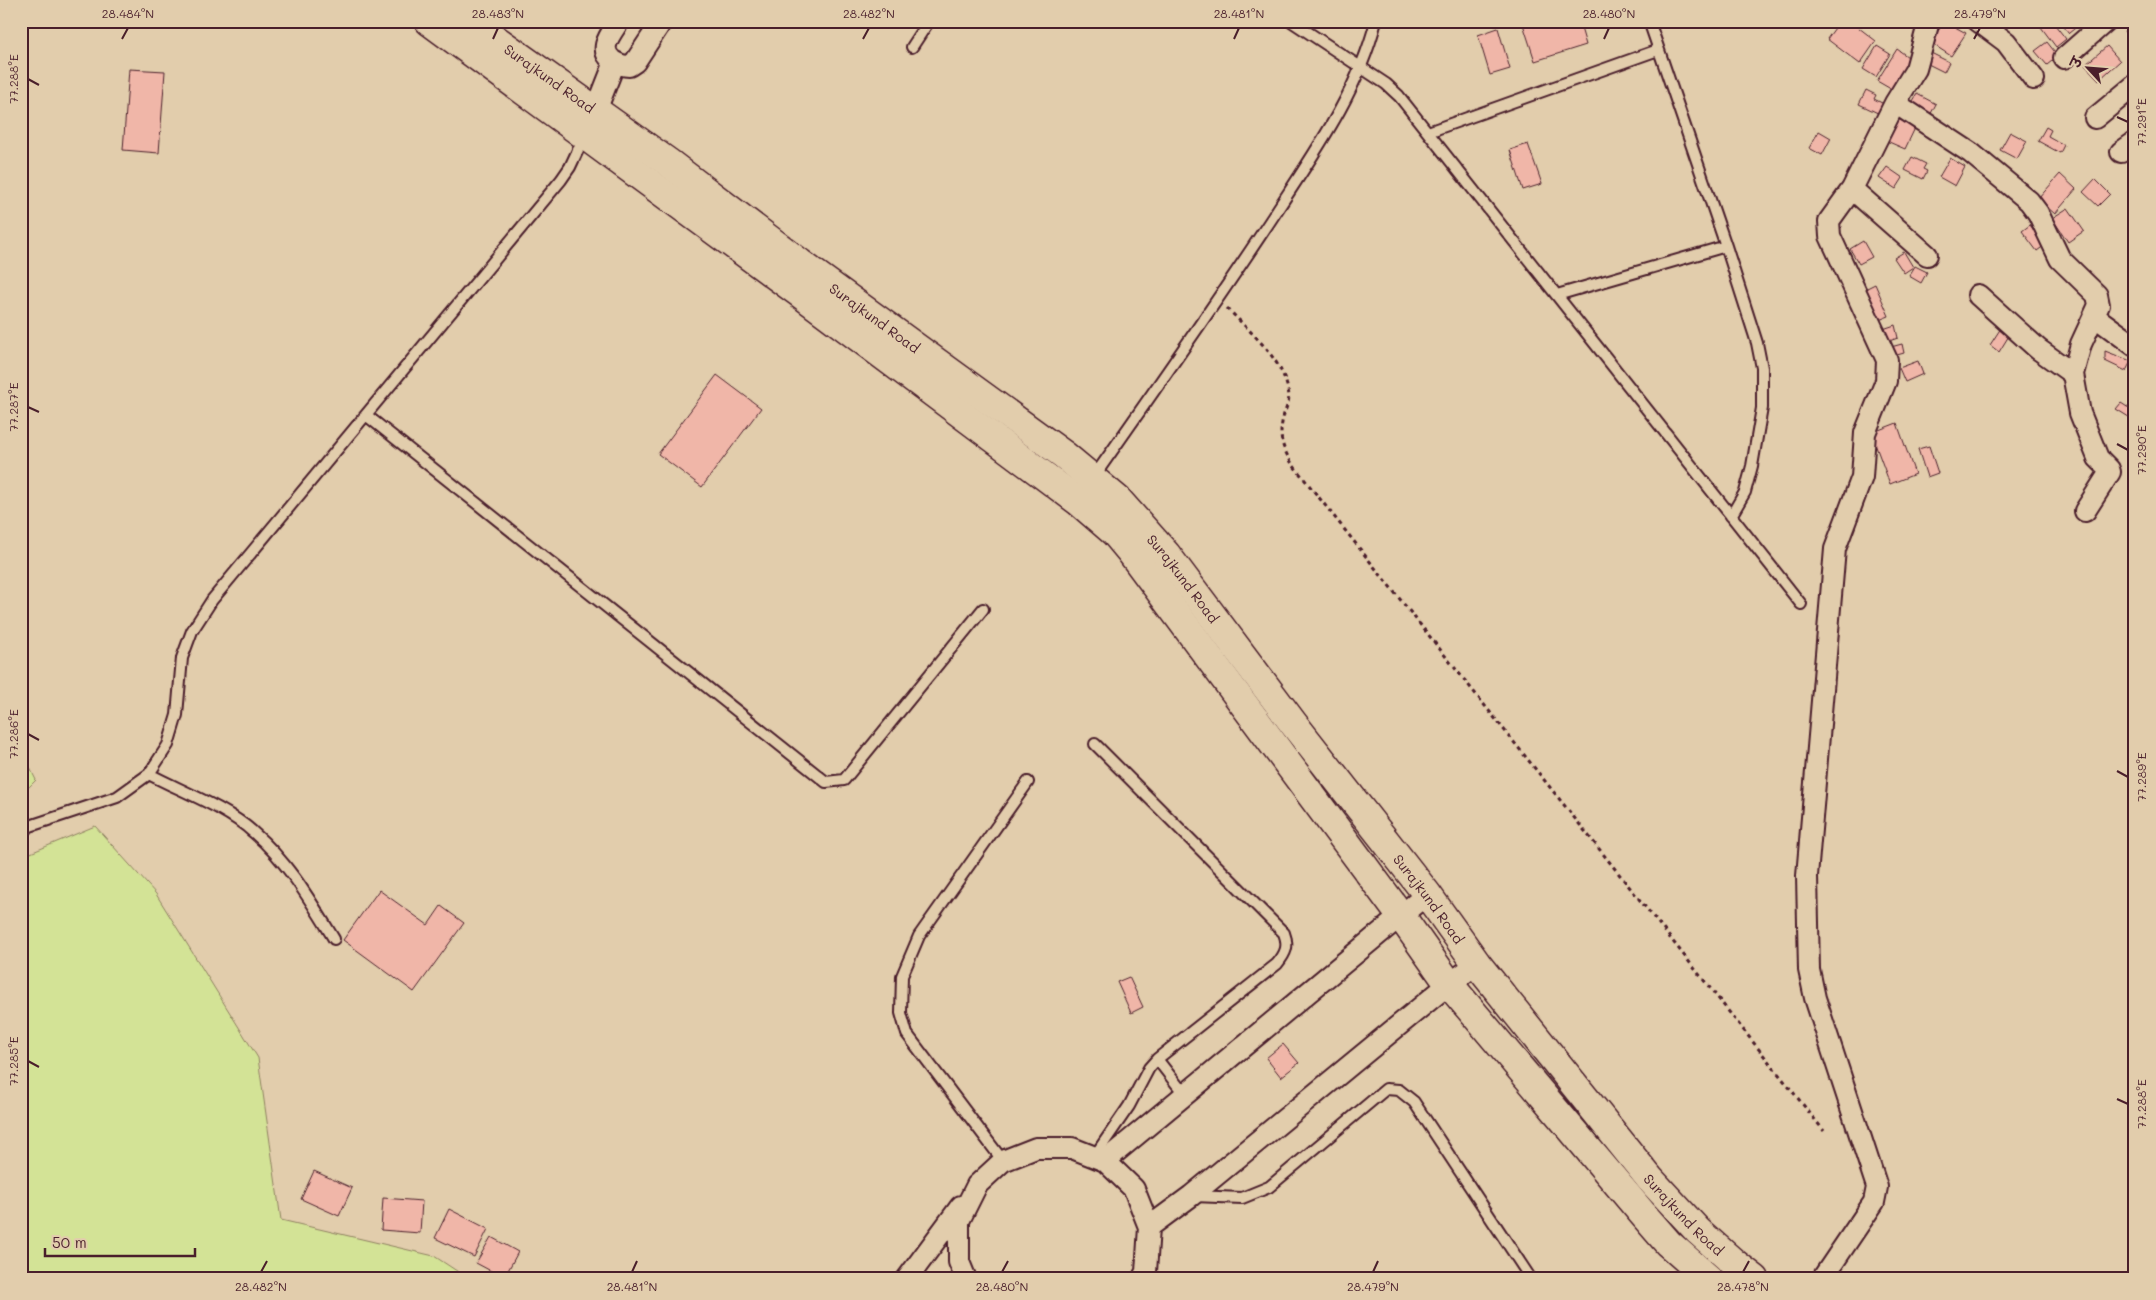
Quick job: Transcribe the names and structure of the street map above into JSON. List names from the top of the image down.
{
  "streets": {
    "main road": ["Surajkund Road"]
  },
  "scale_bar": "50 m",
  "north": "top left",
  "coordinates": [
    "28.484°N",
    "28.483°N",
    "28.482°N",
    "28.481°N",
    "28.480°N",
    "28.479°N",
    "77.288°E",
    "77.291°E",
    "77.287°E",
    "77.290°E",
    "77.286°E",
    "77.289°E",
    "77.285°E",
    "28.478°N"
  ]
}
